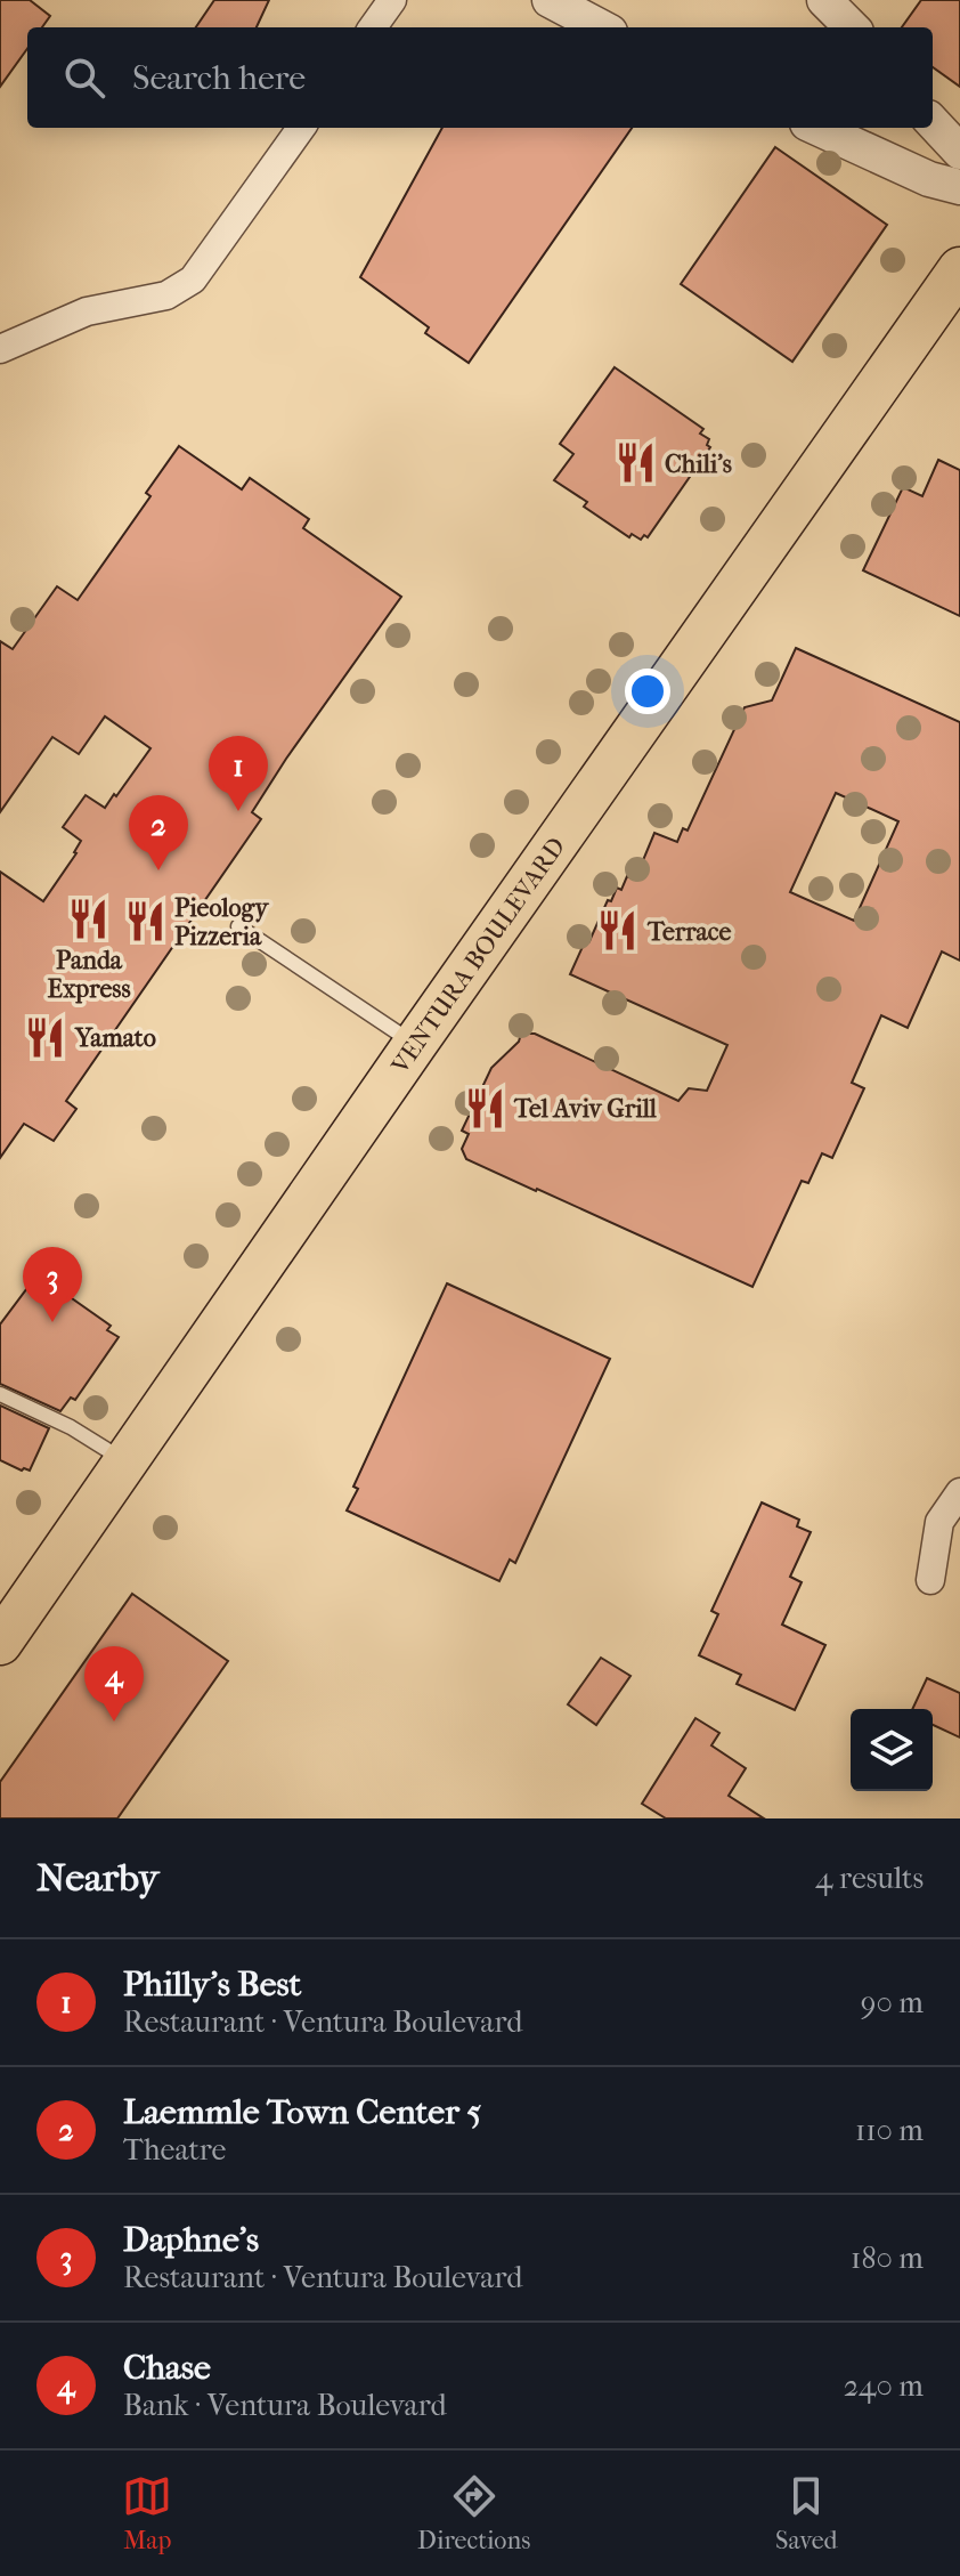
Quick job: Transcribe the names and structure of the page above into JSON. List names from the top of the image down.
{
  "streets": {
    "main road": ["VENTURA BOULEVARD"]
  },
  "places": {
    "restaurant": [
      "Chili's",
      "Panda Express",
      "Pieology Pizzeria",
      "Terrace",
      "Yamato",
      "Tel Aviv Grill"
    ]
  },
  "page": {
    "search": "Search here",
    "pins": [
      "1",
      "2",
      "3",
      "4"
    ],
    "heading": ["Nearby", "4 results"],
    "list": [
      {
        "mark": "1",
        "name": "Philly's Best",
        "note": "Restaurant · Ventura Boulevard",
        "value": "90 m"
      },
      {
        "mark": "2",
        "name": "Laemmle Town Center 5",
        "note": "Theatre",
        "value": "110 m"
      },
      {
        "mark": "3",
        "name": "Daphne's",
        "note": "Restaurant · Ventura Boulevard",
        "value": "180 m"
      },
      {
        "mark": "4",
        "name": "Chase",
        "note": "Bank · Ventura Boulevard",
        "value": "240 m"
      }
    ],
    "nav": ["Map", "Directions", "Saved"]
  }
}
